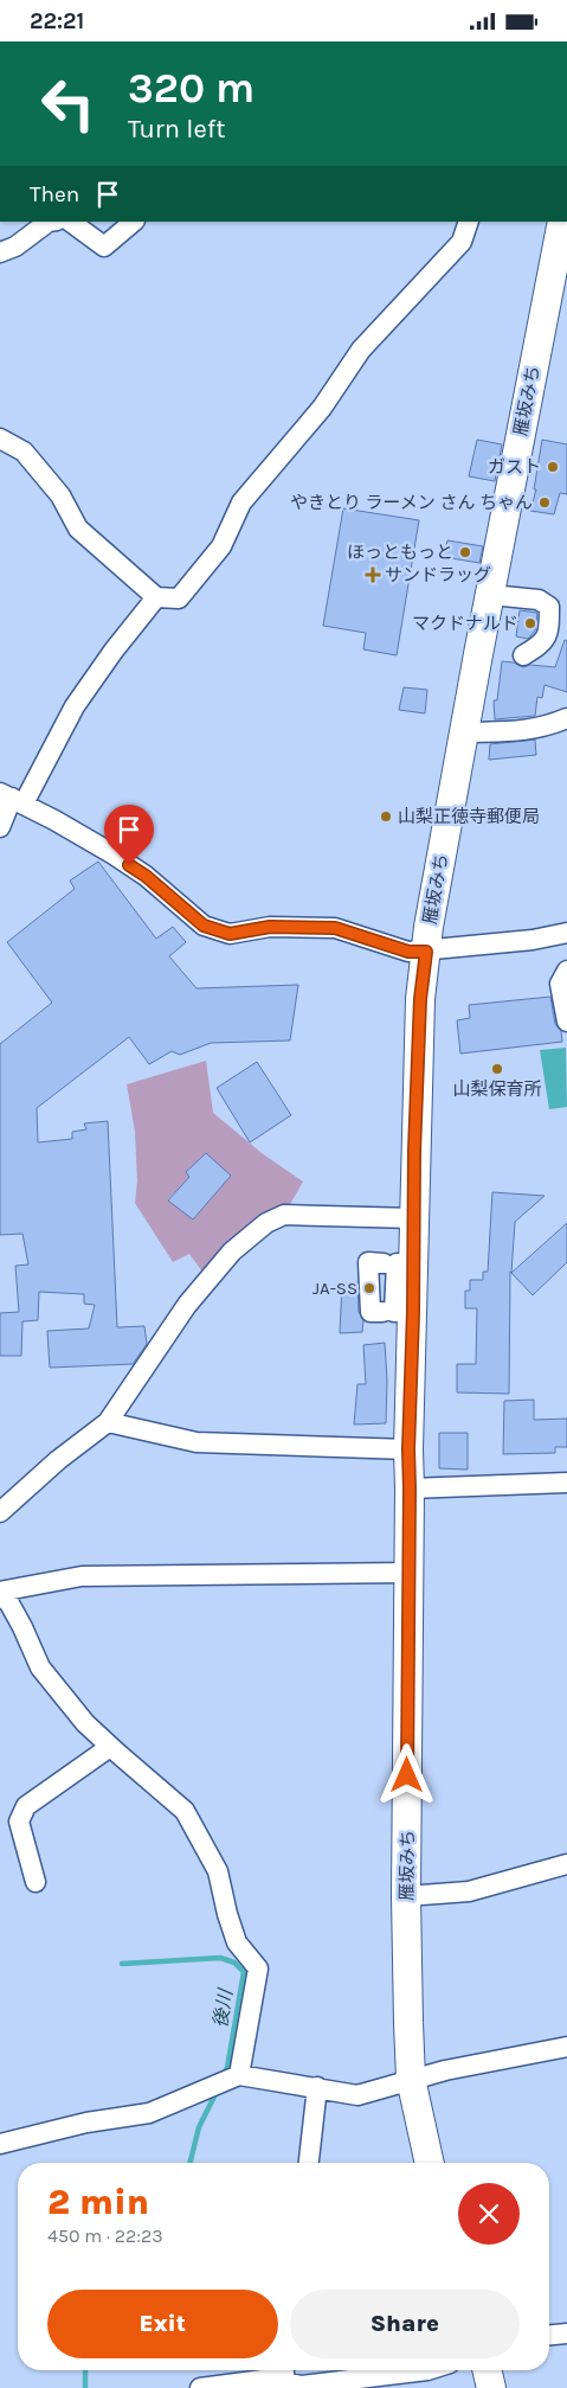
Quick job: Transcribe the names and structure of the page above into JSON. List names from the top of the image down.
{
  "streets": {
    "highway": ["雁坂みち"]
  },
  "water": ["後川"],
  "places": {
    "other": [
      "ガスト",
      "やきとり ラーメン さん ちゃん",
      "ほっともっと",
      "マクドナルド",
      "山梨正徳寺郵便局",
      "山梨保育所",
      "JA-SS"
    ],
    "health": ["サンドラッグ"]
  },
  "page": {
    "status": "22:21",
    "turn": ["320 m", "Turn left"],
    "then": "Then",
    "heading": ["2 min", "450 m · 22:23"],
    "buttons": ["Exit", "Share"]
  }
}
